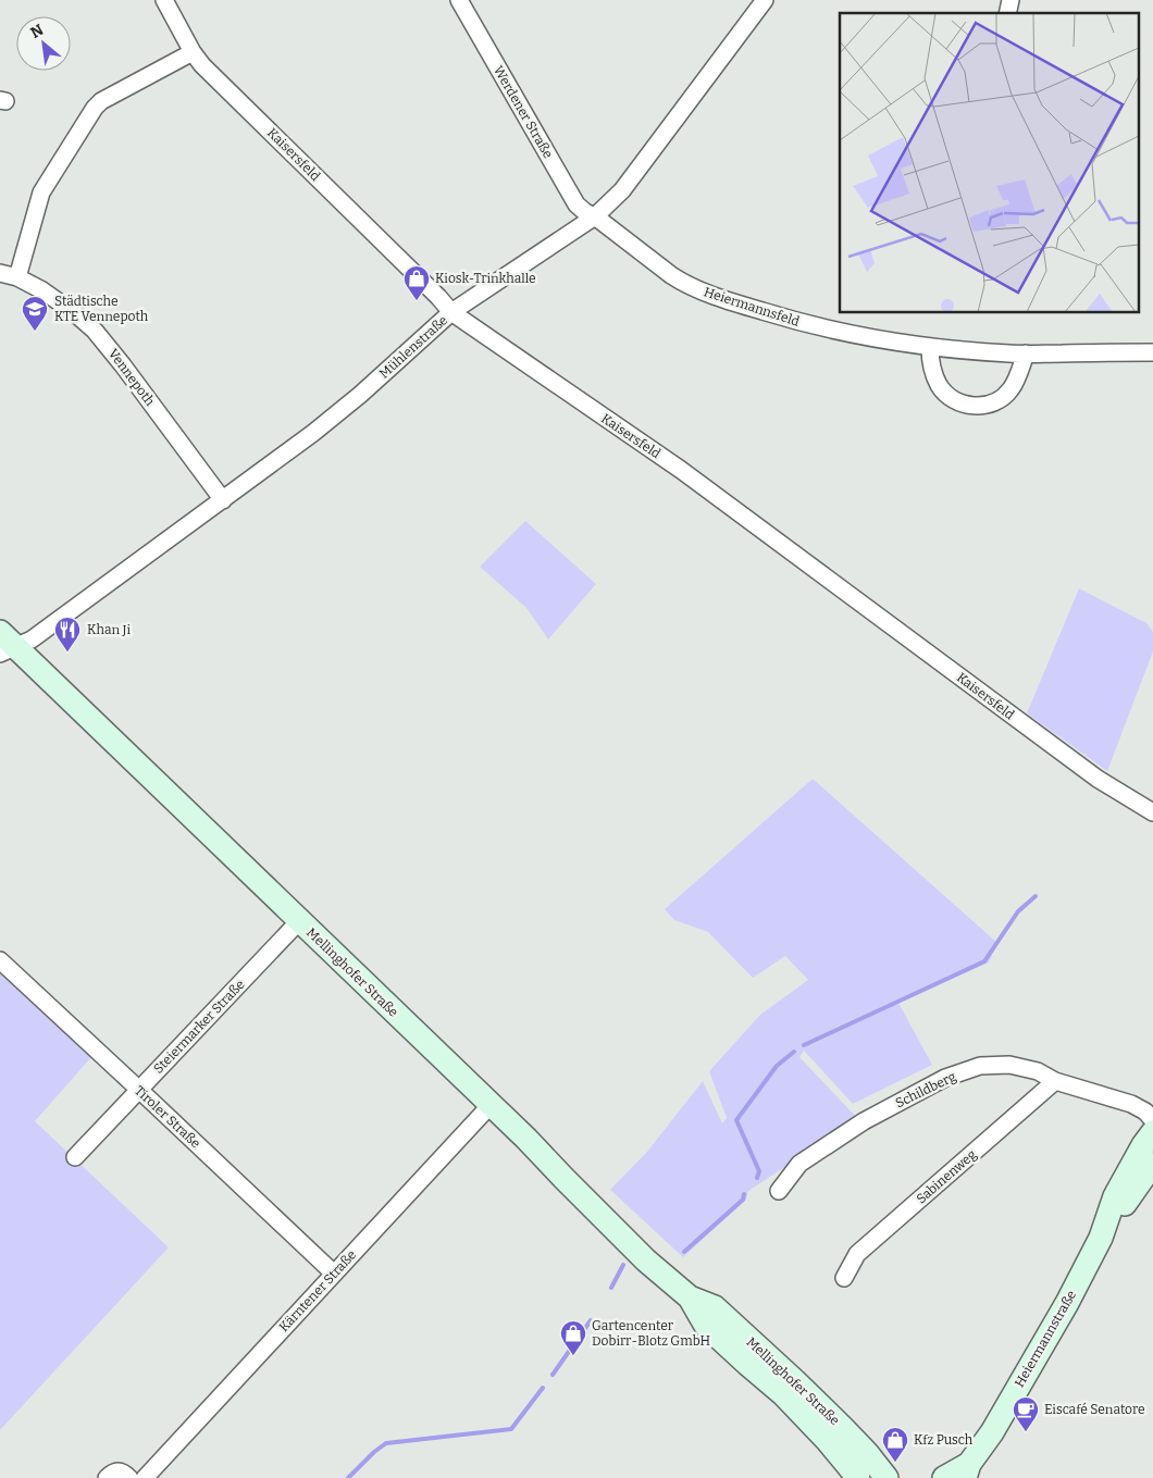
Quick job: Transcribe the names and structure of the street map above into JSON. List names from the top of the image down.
{
  "streets": {
    "main road": ["Mellinghofer Straße", "Heiermannstraße"],
    "street": [
      "Werdener Straße",
      "Kaisersfeld",
      "Heiermannsfeld",
      "Mühlenstraße",
      "Vennepoth",
      "Steiermarker Straße",
      "Schildberg",
      "Tiroler Straße",
      "Sabinenweg",
      "Kärntener Straße"
    ]
  },
  "crossings": [
    ["Werdener Straße", "Heiermannsfeld"],
    ["Werdener Straße", "Mühlenstraße"],
    ["Kaisersfeld", "Mühlenstraße"],
    ["Heiermannsfeld", "Mühlenstraße"],
    ["Mühlenstraße", "Vennepoth"],
    ["Mühlenstraße", "Mellinghofer Straße"],
    ["Mellinghofer Straße", "Steiermarker Straße"],
    ["Mellinghofer Straße", "Kärntener Straße"],
    ["Steiermarker Straße", "Tiroler Straße"],
    ["Schildberg", "Sabinenweg"],
    ["Tiroler Straße", "Kärntener Straße"]
  ],
  "places": {
    "shop": ["Kiosk-Trinkhalle", "Gartencenter Dobirr-Blotz GmbH", "Kfz Pusch"],
    "school or university": ["Städtische KTE Vennepoth"],
    "restaurant": ["Khan Ji"],
    "cafe": ["Eiscafé Senatore"]
  },
  "north": "top left"
}
